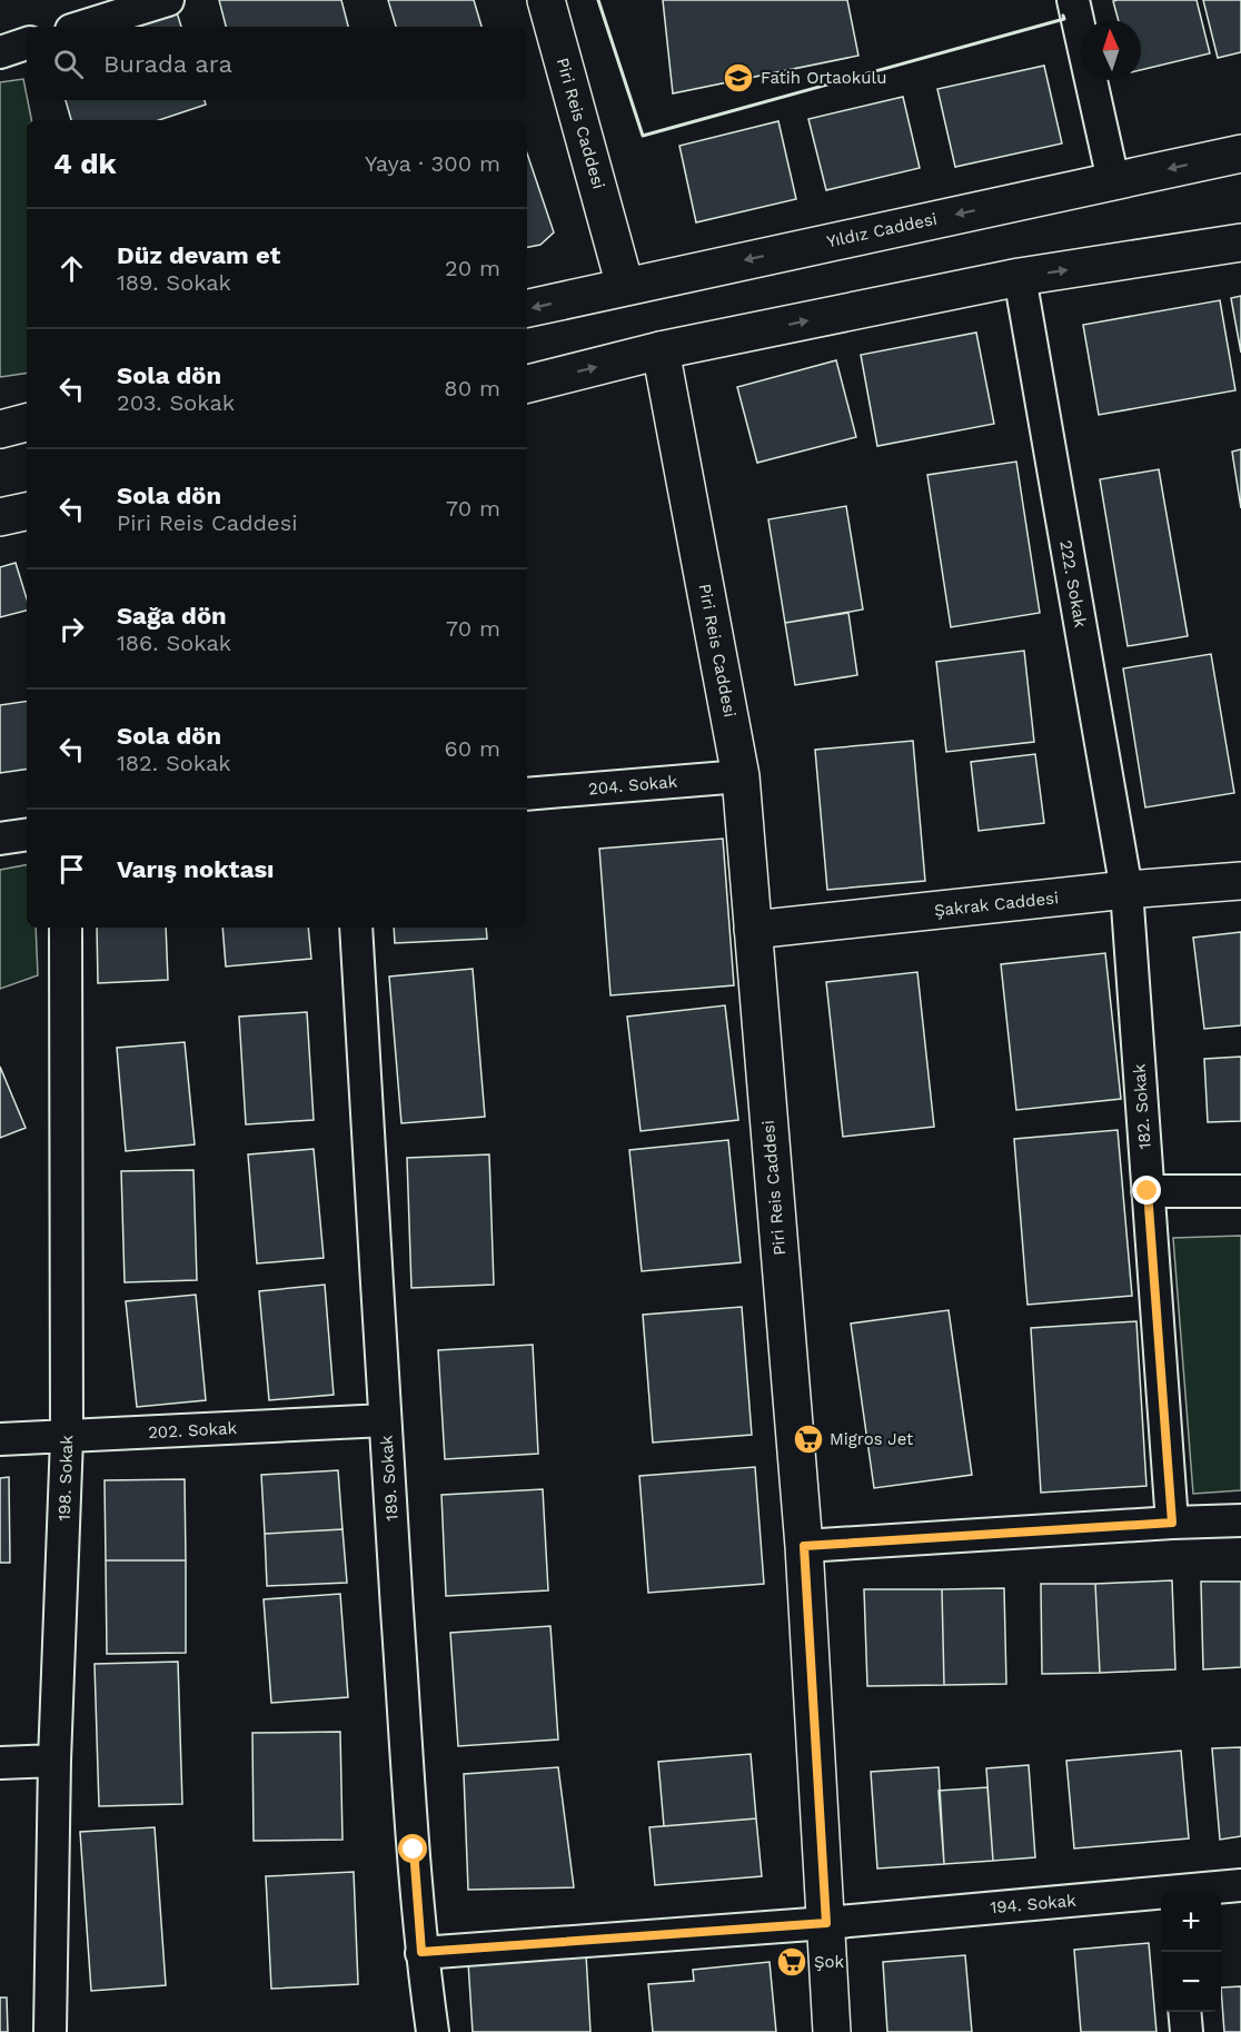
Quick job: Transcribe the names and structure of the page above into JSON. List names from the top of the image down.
{
  "streets": {
    "street": [
      "Piri Reis Caddesi",
      "Yıldız Caddesi",
      "222. Sokak",
      "204. Sokak",
      "Şakrak Caddesi",
      "182. Sokak",
      "202. Sokak",
      "198. Sokak",
      "189. Sokak",
      "194. Sokak"
    ]
  },
  "crossings": [
    ["Piri Reis Caddesi", "Yıldız Caddesi"],
    ["Piri Reis Caddesi", "204. Sokak"],
    ["Piri Reis Caddesi", "Şakrak Caddesi"],
    ["Piri Reis Caddesi", "194. Sokak"],
    ["222. Sokak", "Şakrak Caddesi"],
    ["222. Sokak", "182. Sokak"],
    ["Şakrak Caddesi", "182. Sokak"],
    ["202. Sokak", "198. Sokak"],
    ["202. Sokak", "189. Sokak"],
    ["189. Sokak", "194. Sokak"]
  ],
  "places": {
    "school or university": ["Fatih Ortaokulu"],
    "supermarket": ["Migros Jet", "Şok"]
  },
  "north": "top",
  "page": {
    "search": "Burada ara",
    "heading": ["4 dk", "Yaya · 300 m"],
    "list": [
      ["Düz devam et", "189. Sokak", "20 m"],
      ["Sola dön", "203. Sokak", "80 m"],
      ["Sola dön", "Piri Reis Caddesi", "70 m"],
      ["Sağa dön", "186. Sokak", "70 m"],
      ["Sola dön", "182. Sokak", "60 m"],
      "Varış noktası"
    ],
    "map_buttons": ["+", "−"]
  }
}
